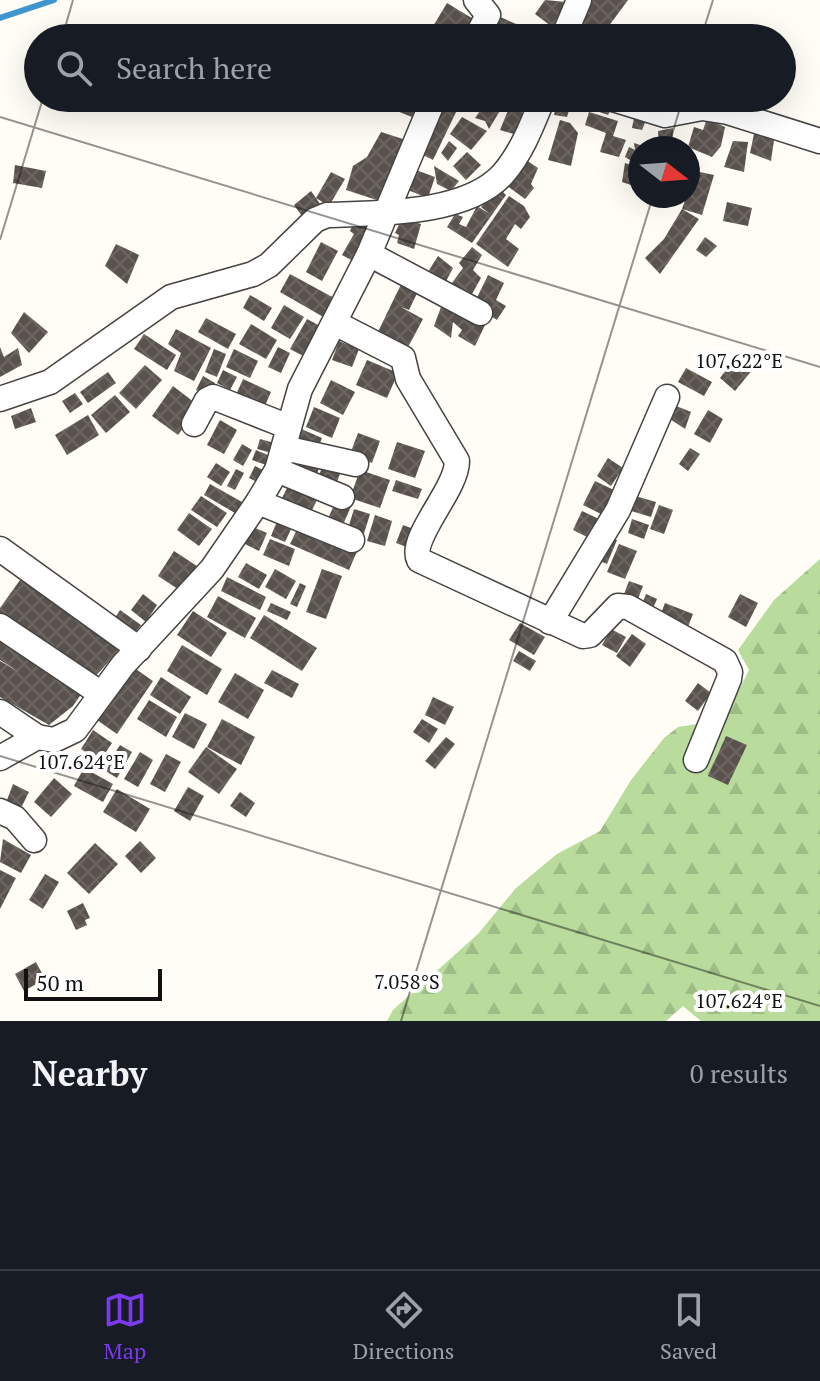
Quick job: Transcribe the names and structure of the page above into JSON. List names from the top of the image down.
{
  "scale_bar": "50 m",
  "north": "right",
  "page": {
    "search": "Search here",
    "scale": "50 m",
    "heading": ["Nearby", "0 results"],
    "nav": ["Map", "Directions", "Saved"]
  },
  "coordinates": ["107.622°E", "107.624°E", "7.058°S"]
}
